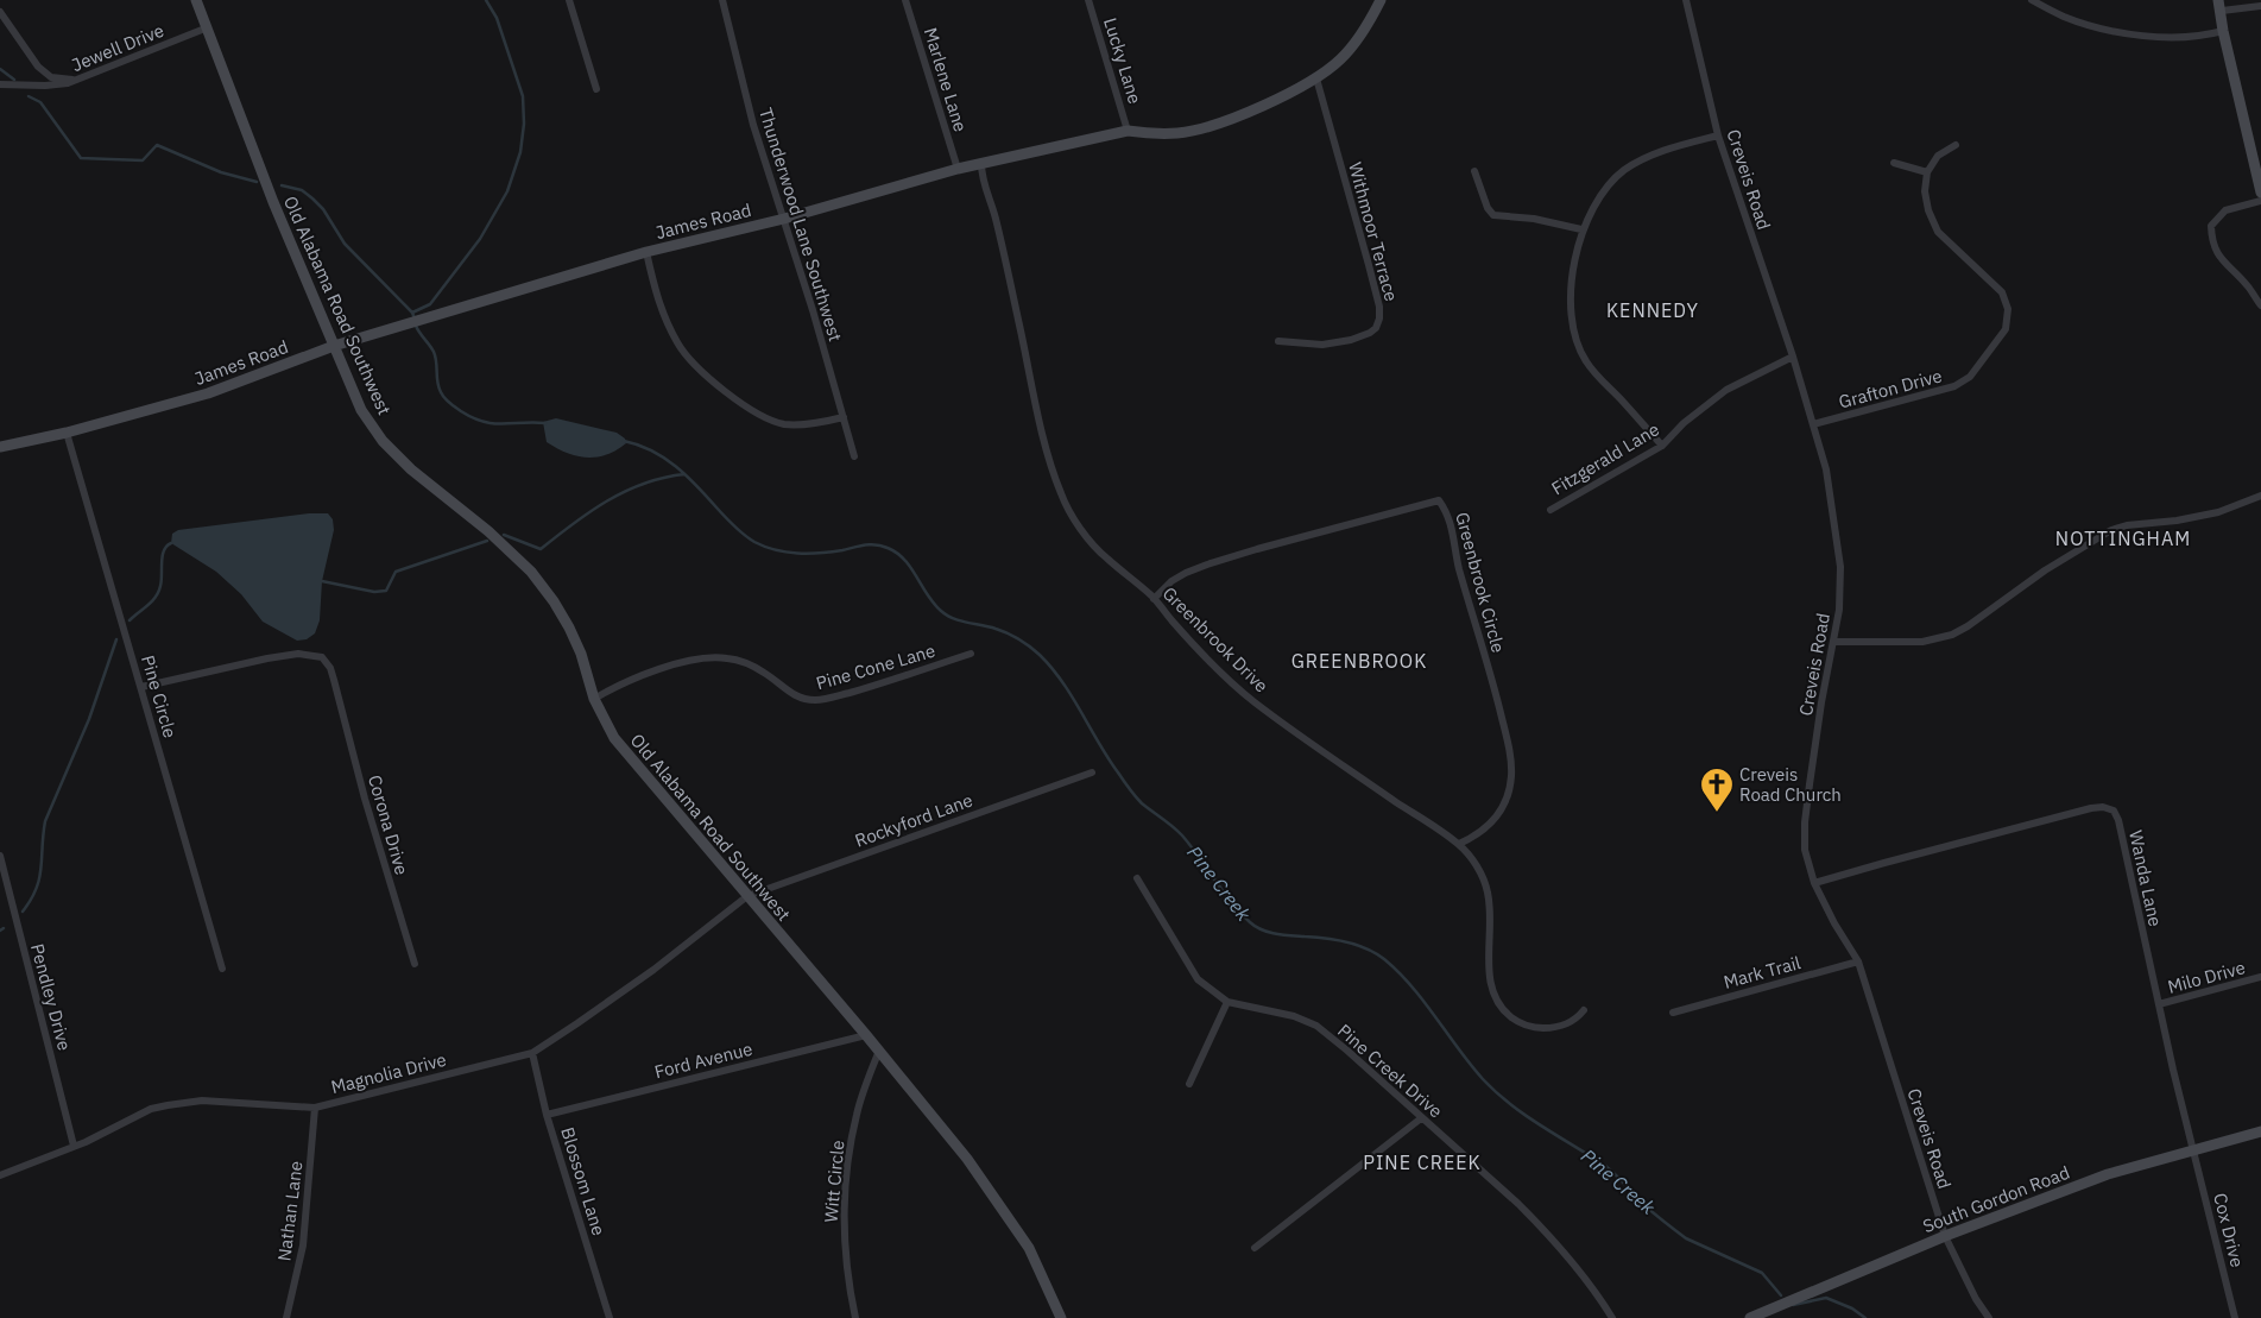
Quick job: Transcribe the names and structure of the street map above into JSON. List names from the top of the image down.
{
  "streets": {
    "street": [
      "Jewell Drive",
      "Lucky Lane",
      "Marlene Lane",
      "Creveis Road",
      "James Road",
      "Thunderwood Lane Southwest",
      "Withmoor Terrace",
      "Old Alabama Road Southwest",
      "Grafton Drive",
      "Fitzgerald Lane",
      "Greenbrook Circle",
      "Greenbrook Drive",
      "Pine Cone Lane",
      "Pine Circle",
      "Rockyford Lane",
      "Corona Drive",
      "Wanda Lane",
      "Mark Trail",
      "Milo Drive",
      "Pendley Drive",
      "Ford Avenue",
      "Pine Creek Drive",
      "Magnolia Drive",
      "Blossom Lane",
      "Witt Circle",
      "South Gordon Road",
      "Nathan Lane",
      "Cox Drive"
    ]
  },
  "crossings": [
    ["Jewell Drive", "Old Alabama Road Southwest"],
    ["Lucky Lane", "James Road"],
    ["Marlene Lane", "James Road"],
    ["Creveis Road", "Grafton Drive"],
    ["Creveis Road", "Fitzgerald Lane"],
    ["Creveis Road", "Wanda Lane"],
    ["Creveis Road", "Mark Trail"],
    ["Creveis Road", "South Gordon Road"],
    ["James Road", "Thunderwood Lane Southwest"],
    ["James Road", "Withmoor Terrace"],
    ["James Road", "Old Alabama Road Southwest"],
    ["James Road", "Greenbrook Drive"],
    ["James Road", "Pine Circle"],
    ["Old Alabama Road Southwest", "Pine Cone Lane"],
    ["Old Alabama Road Southwest", "Rockyford Lane"],
    ["Old Alabama Road Southwest", "Ford Avenue"],
    ["Old Alabama Road Southwest", "Magnolia Drive"],
    ["Old Alabama Road Southwest", "Witt Circle"],
    ["Greenbrook Circle", "Greenbrook Drive"],
    ["Pine Circle", "Corona Drive"],
    ["Rockyford Lane", "Magnolia Drive"],
    ["Wanda Lane", "Milo Drive"],
    ["Wanda Lane", "South Gordon Road"],
    ["Wanda Lane", "Cox Drive"],
    ["Pendley Drive", "Magnolia Drive"],
    ["Ford Avenue", "Blossom Lane"],
    ["Magnolia Drive", "Blossom Lane"],
    ["Magnolia Drive", "Nathan Lane"],
    ["South Gordon Road", "Cox Drive"]
  ],
  "districts": [
    "KENNEDY",
    "NOTTINGHAM",
    "GREENBROOK",
    "PINE CREEK"
  ],
  "water": ["Pine Creek"],
  "places": {
    "church": ["Creveis Road Church"]
  }
}
